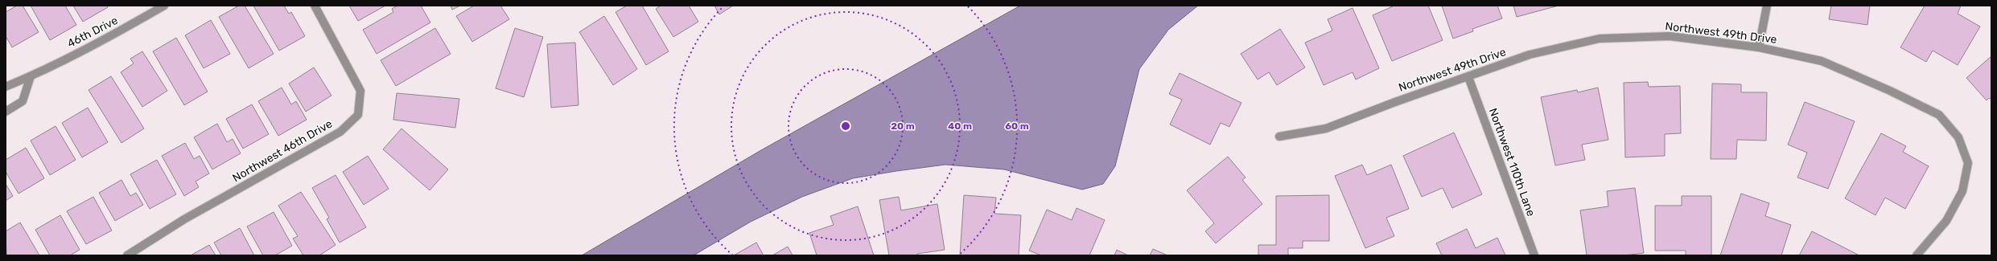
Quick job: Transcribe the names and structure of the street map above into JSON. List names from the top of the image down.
{
  "streets": {
    "street": [
      "46th Drive",
      "Northwest 49th Drive",
      "Northwest 46th Drive",
      "Northwest 110th Lane"
    ]
  },
  "crossings": [
    ["Northwest 49th Drive", "Northwest 110th Lane"]
  ],
  "rings": ["20 m", "40 m", "60 m"]
}
